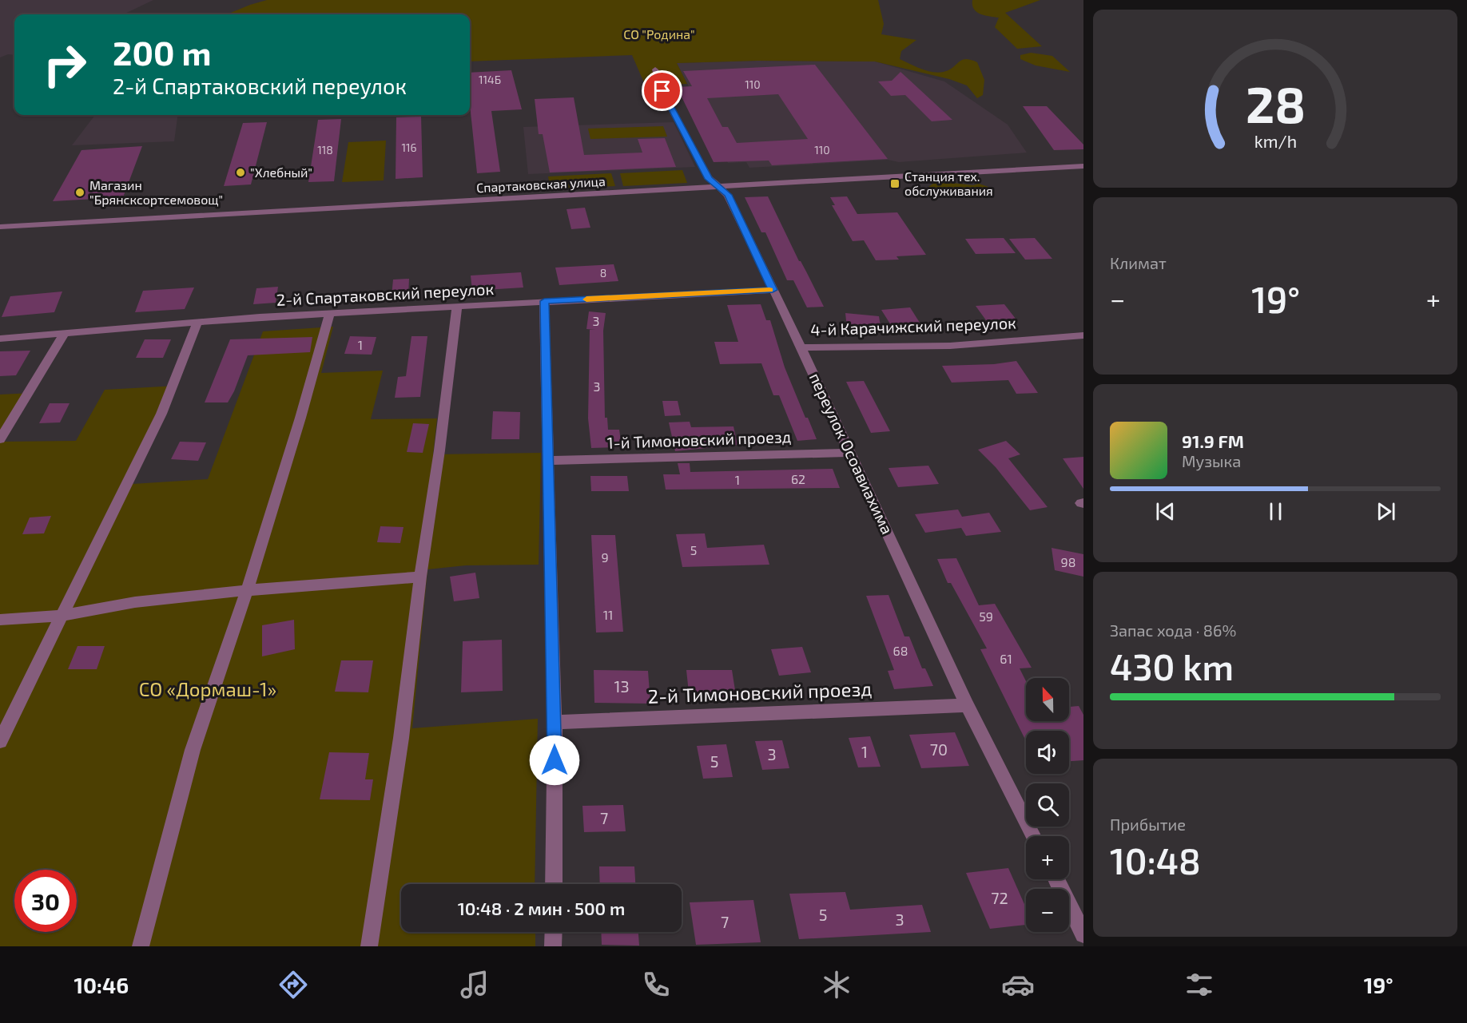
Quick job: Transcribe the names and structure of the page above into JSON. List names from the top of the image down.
{
  "streets": {
    "street": [
      "Спартаковская улица",
      "2-й Спартаковский переулок",
      "4-й Карачижский переулок",
      "1-й Тимоновский проезд",
      "переулок Осоавиахима",
      "2-й Тимоновский проезд"
    ]
  },
  "crossings": [
    ["Спартаковская улица", "переулок Осоавиахима"],
    ["2-й Спартаковский переулок", "переулок Осоавиахима"],
    ["4-й Карачижский переулок", "переулок Осоавиахима"],
    ["1-й Тимоновский проезд", "переулок Осоавиахима"],
    ["переулок Осоавиахима", "2-й Тимоновский проезд"]
  ],
  "parks": ["СО \"Родина\"", "СО «Дормаш-1»"],
  "places": {
    "other": ["\"Хлебный\"", "Магазин \"Брянсксортсемовощ\""],
    "transit": ["Станция тех. обслуживания"]
  },
  "house_numbers": [
    "114Б",
    "110",
    "116",
    "118",
    "110",
    "8",
    "3",
    "1",
    "3",
    "62",
    "1",
    "5",
    "9",
    "98",
    "11",
    "59",
    "68",
    "61",
    "13",
    "70",
    "1",
    "3",
    "5",
    "7",
    "72",
    "5",
    "3",
    "7"
  ],
  "north": "top",
  "page": {
    "turn": ["200 m", "2-й Спартаковский переулок"],
    "tile": [
      "Климат",
      ["Запас хода · 86%", "430 km"],
      ["Прибытие", "10:48"]
    ],
    "heat": ["−", "19°", "+"],
    "song": ["91.9 FM", "Музыка"],
    "map_buttons": ["+", "−"],
    "limit": "30",
    "trip": "10:48 · 2 мин · 500 m",
    "tabs": ["10:46", "19°"],
    "gauge": ["28", "km/h"]
  }
}
